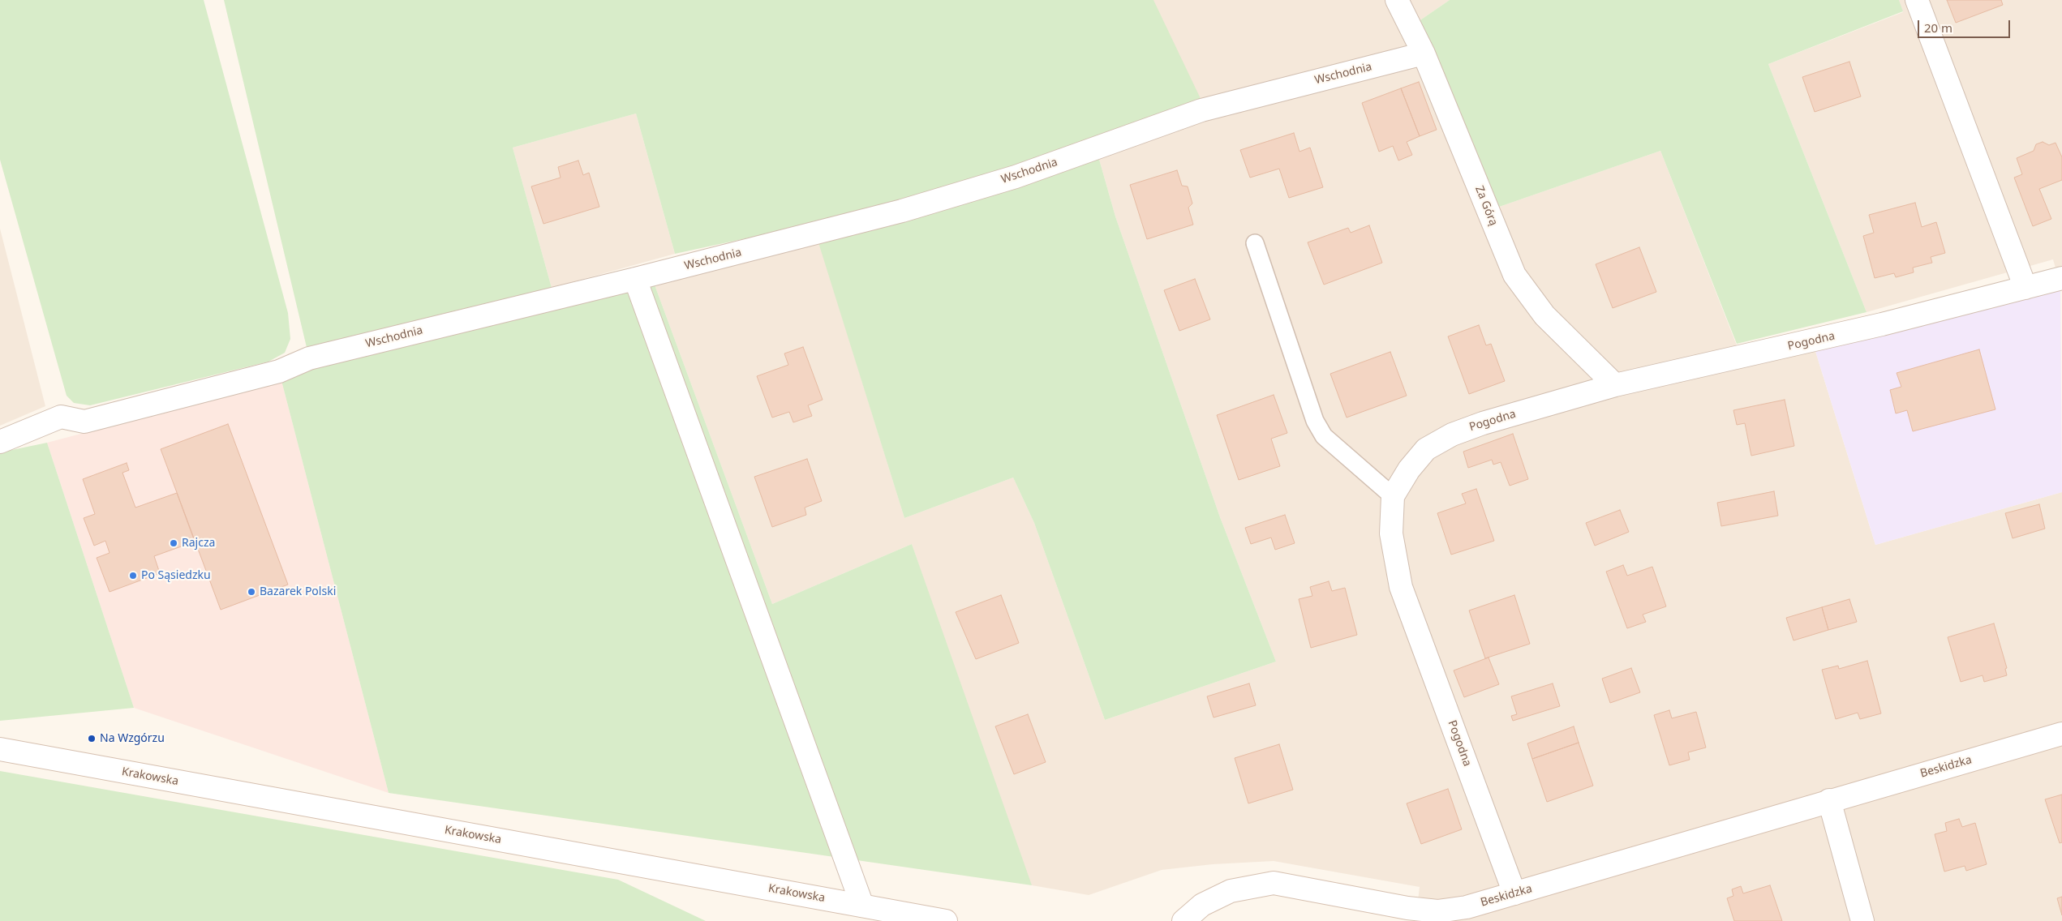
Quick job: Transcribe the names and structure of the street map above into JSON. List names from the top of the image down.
{
  "streets": {
    "street": [
      "Wschodnia",
      "Za Górą",
      "Pogodna",
      "Beskidzka",
      "Krakowska"
    ]
  },
  "crossings": [
    ["Wschodnia", "Za Górą"],
    ["Za Górą", "Pogodna"],
    ["Pogodna", "Beskidzka"]
  ],
  "places": [
    "Rajcza",
    "Po Sąsiedzku",
    "Bazarek Polski",
    "Na Wzgórzu"
  ],
  "scale_bar": "20 m"
}
